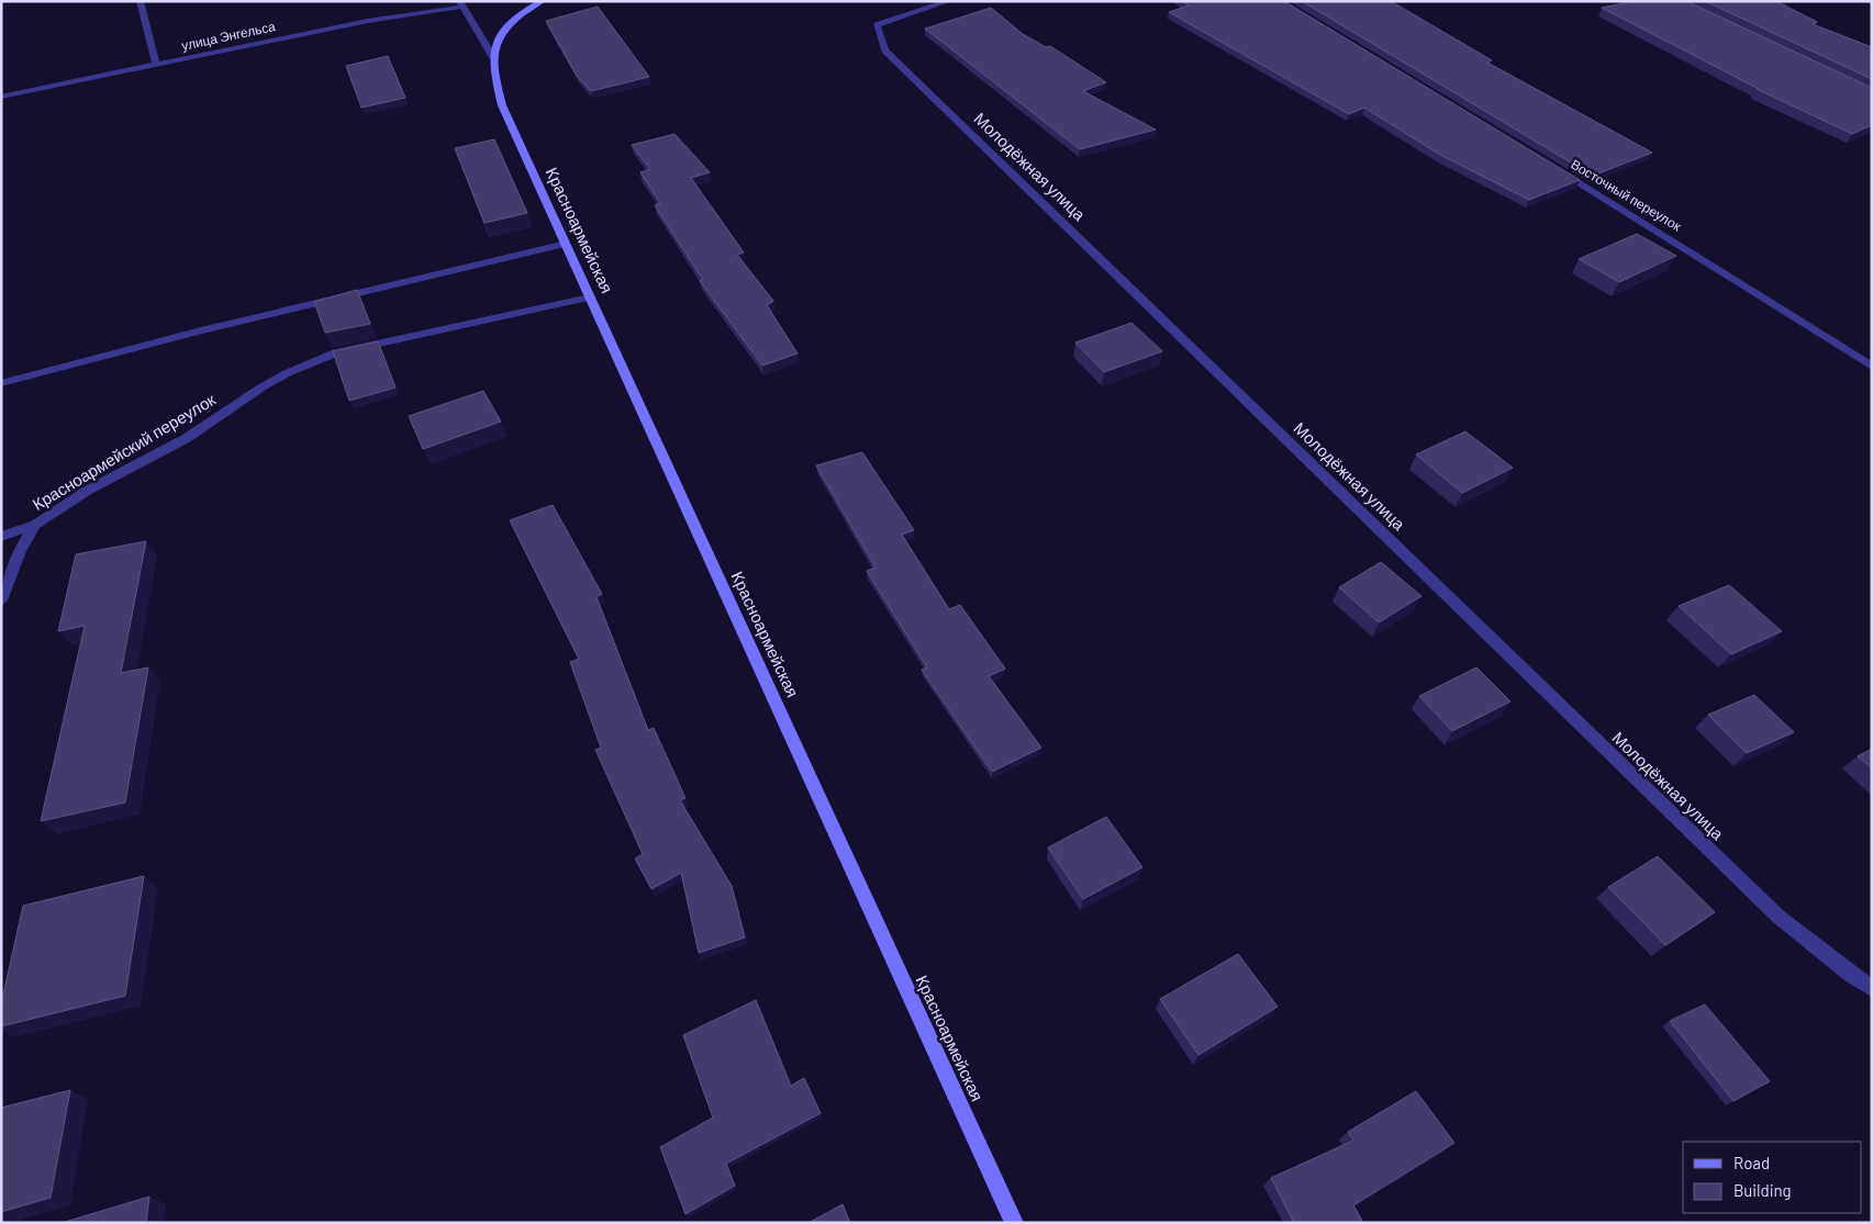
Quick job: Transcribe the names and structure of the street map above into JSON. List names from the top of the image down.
{
  "streets": {
    "street": [
      "улица Энгельса",
      "Молодёжная улица",
      "Восточный переулок",
      "Красноармейская",
      "Красноармейский переулок"
    ]
  },
  "crossings": [
    ["Красноармейская", "Красноармейский переулок"]
  ],
  "legend": ["Road", "Building"]
}
